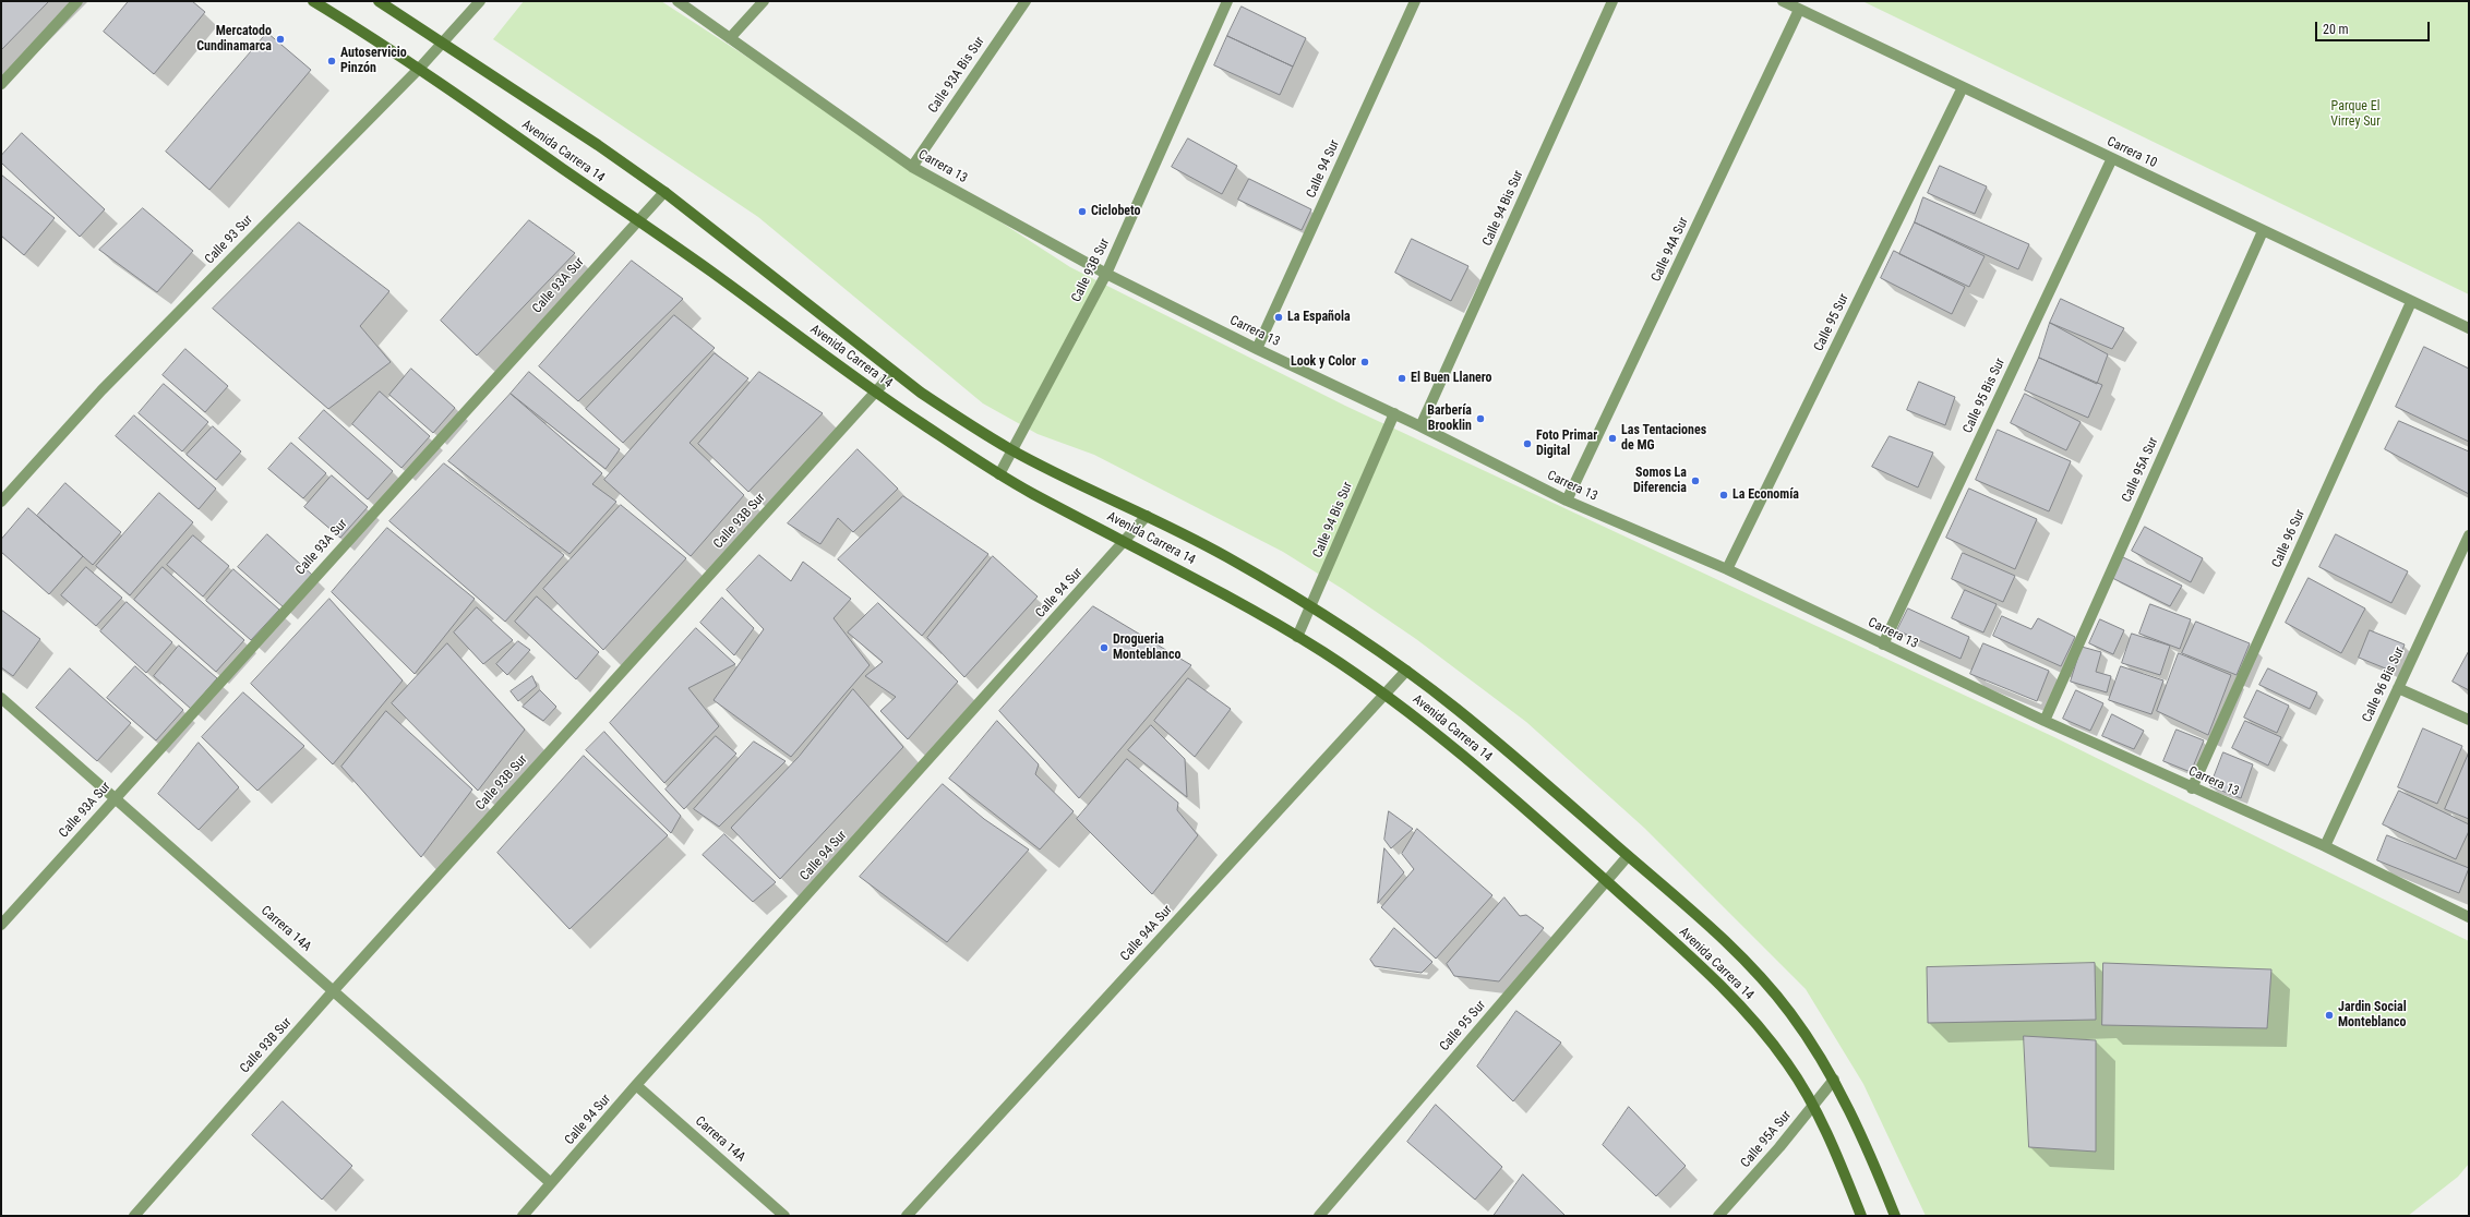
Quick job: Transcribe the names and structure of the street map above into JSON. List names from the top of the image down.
{
  "streets": {
    "main road": ["Avenida Carrera 14"],
    "street": [
      "Calle 93A Bis Sur",
      "Carrera 10",
      "Carrera 13",
      "Calle 94 Sur",
      "Calle 94 Bis Sur",
      "Calle 93 Sur",
      "Calle 94A Sur",
      "Calle 93B Sur",
      "Calle 93A Sur",
      "Calle 95 Sur",
      "Calle 95 Bis Sur",
      "Calle 95A Sur",
      "Calle 96 Sur",
      "Calle 96 Bis Sur",
      "Carrera 14A"
    ]
  },
  "crossings": [
    ["Calle 93A Bis Sur", "Carrera 13"],
    ["Avenida Carrera 14", "Calle 94 Sur"],
    ["Avenida Carrera 14", "Calle 94 Bis Sur"],
    ["Avenida Carrera 14", "Calle 93 Sur"],
    ["Avenida Carrera 14", "Calle 94A Sur"],
    ["Avenida Carrera 14", "Calle 93B Sur"],
    ["Avenida Carrera 14", "Calle 93A Sur"],
    ["Avenida Carrera 14", "Calle 95 Sur"],
    ["Avenida Carrera 14", "Calle 95A Sur"],
    ["Carrera 10", "Calle 94A Sur"],
    ["Carrera 10", "Calle 95 Sur"],
    ["Carrera 10", "Calle 95 Bis Sur"],
    ["Carrera 10", "Calle 95A Sur"],
    ["Carrera 10", "Calle 96 Sur"],
    ["Carrera 13", "Calle 94 Sur"],
    ["Carrera 13", "Calle 94 Bis Sur"],
    ["Carrera 13", "Calle 94A Sur"],
    ["Carrera 13", "Calle 93B Sur"],
    ["Carrera 13", "Calle 95 Sur"],
    ["Carrera 13", "Calle 95 Bis Sur"],
    ["Carrera 13", "Calle 95A Sur"],
    ["Carrera 13", "Calle 96 Sur"],
    ["Carrera 13", "Calle 96 Bis Sur"],
    ["Calle 94 Sur", "Carrera 14A"],
    ["Calle 93B Sur", "Carrera 14A"],
    ["Calle 93A Sur", "Carrera 14A"]
  ],
  "parks": ["Parque El Virrey Sur"],
  "places": [
    "Mercatodo Cundinamarca",
    "Autoservicio Pinzón",
    "Ciclobeto",
    "La Española",
    "Look y Color",
    "El Buen Llanero",
    "Barbería Brooklin",
    "Las Tentaciones de MG",
    "Foto Primar Digital",
    "Somos La Diferencia",
    "La Economía",
    "Drogueria Monteblanco",
    "Jardin Social Monteblanco"
  ],
  "scale_bar": "20 m"
}
